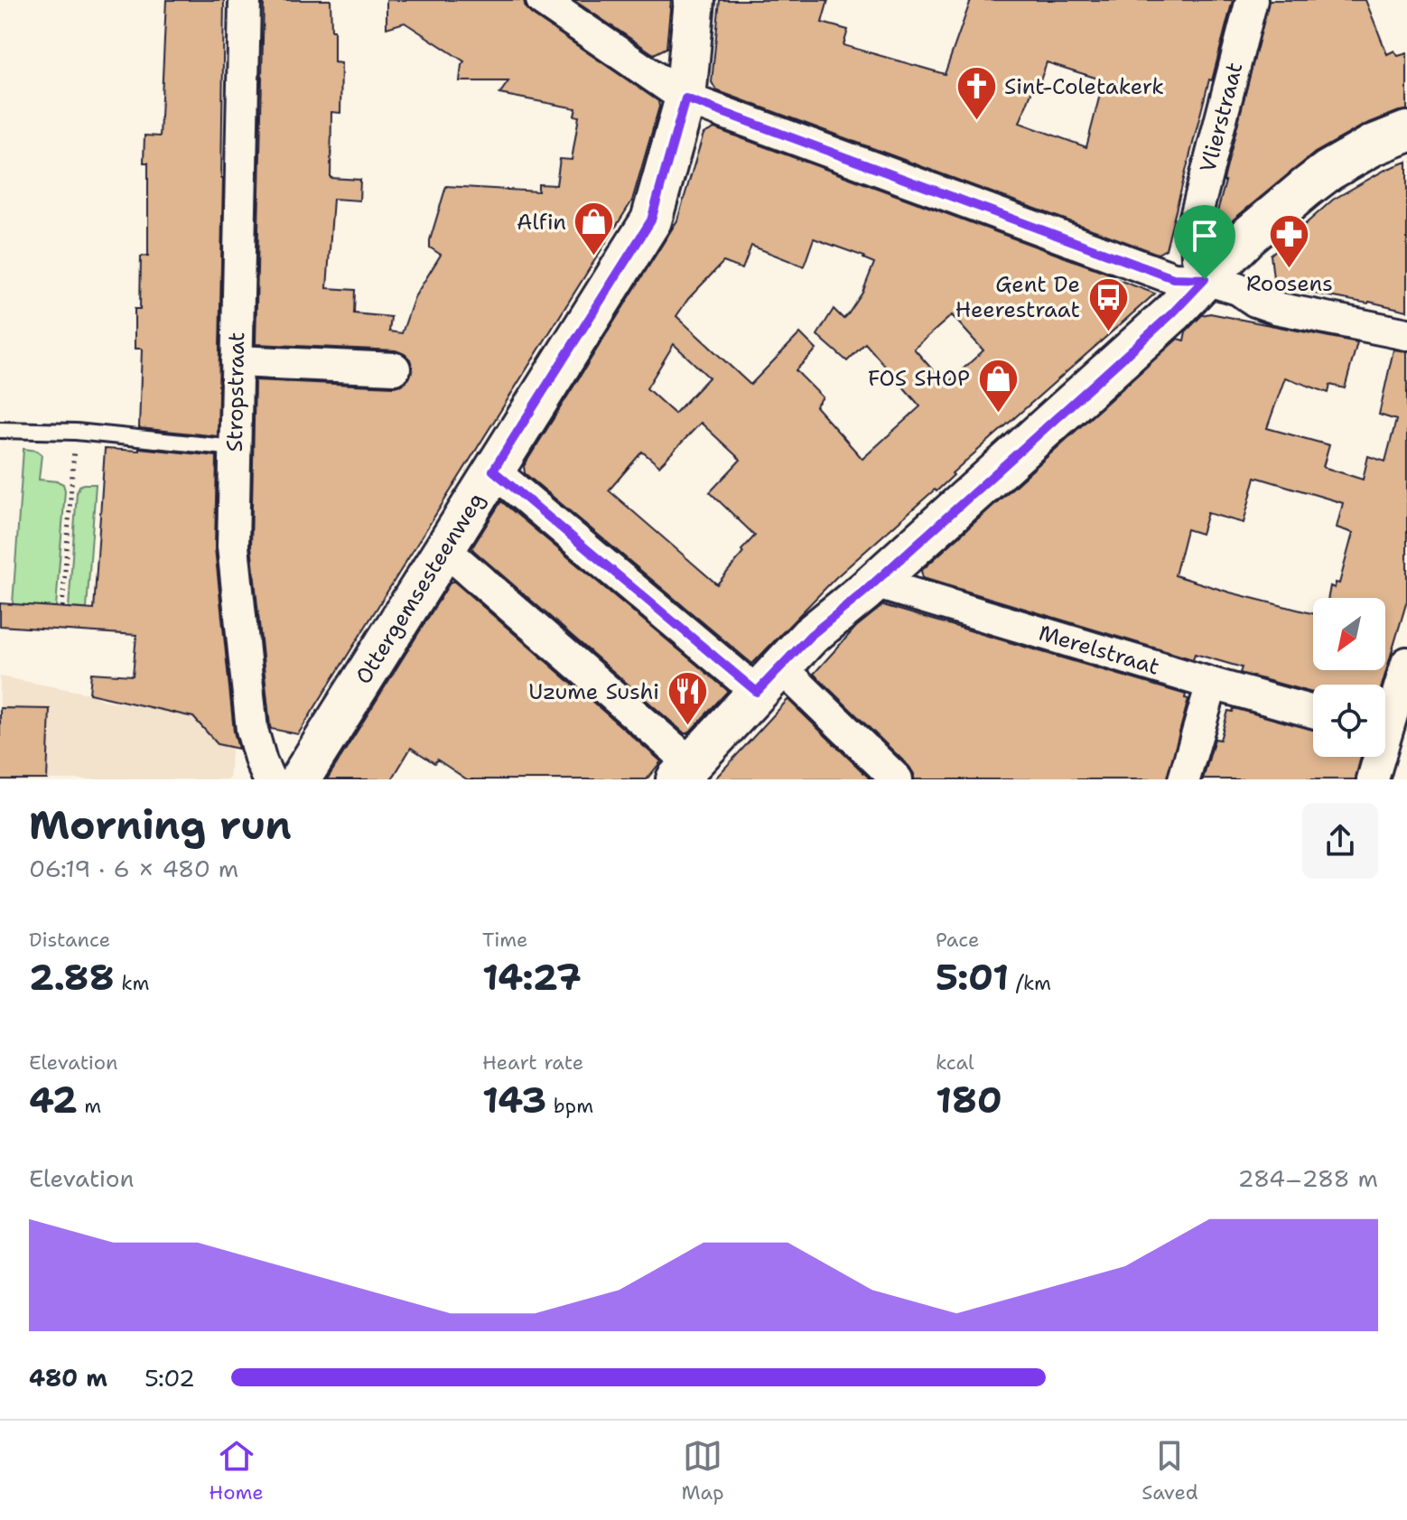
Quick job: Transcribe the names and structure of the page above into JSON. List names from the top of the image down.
{
  "streets": {
    "street": [
      "Vlierstraat",
      "Stropstraat",
      "Ottergemsesteenweg",
      "Merelstraat"
    ]
  },
  "places": {
    "church": ["Sint-Coletakerk"],
    "shop": ["Alfin", "FOS SHOP"],
    "pharmacy": ["Roosens"],
    "bus stop": ["Gent De Heerestraat"],
    "restaurant": ["Uzume Sushi"]
  },
  "north": "bottom left",
  "page": {
    "heading": ["Morning run", "06:19 · 6 × 480 m"],
    "stats": [
      ["Distance", "2.88 km"],
      ["Time", "14:27"],
      ["Pace", "5:01 /km"],
      ["Elevation", "42 m"],
      ["Heart rate", "143 bpm"],
      ["kcal", "180"]
    ],
    "chart": ["Elevation", "284–288 m"],
    "list": [
      {
        "name": "480 m",
        "note": "5:02"
      }
    ],
    "tabs": ["Home", "Map", "Saved"]
  }
}
